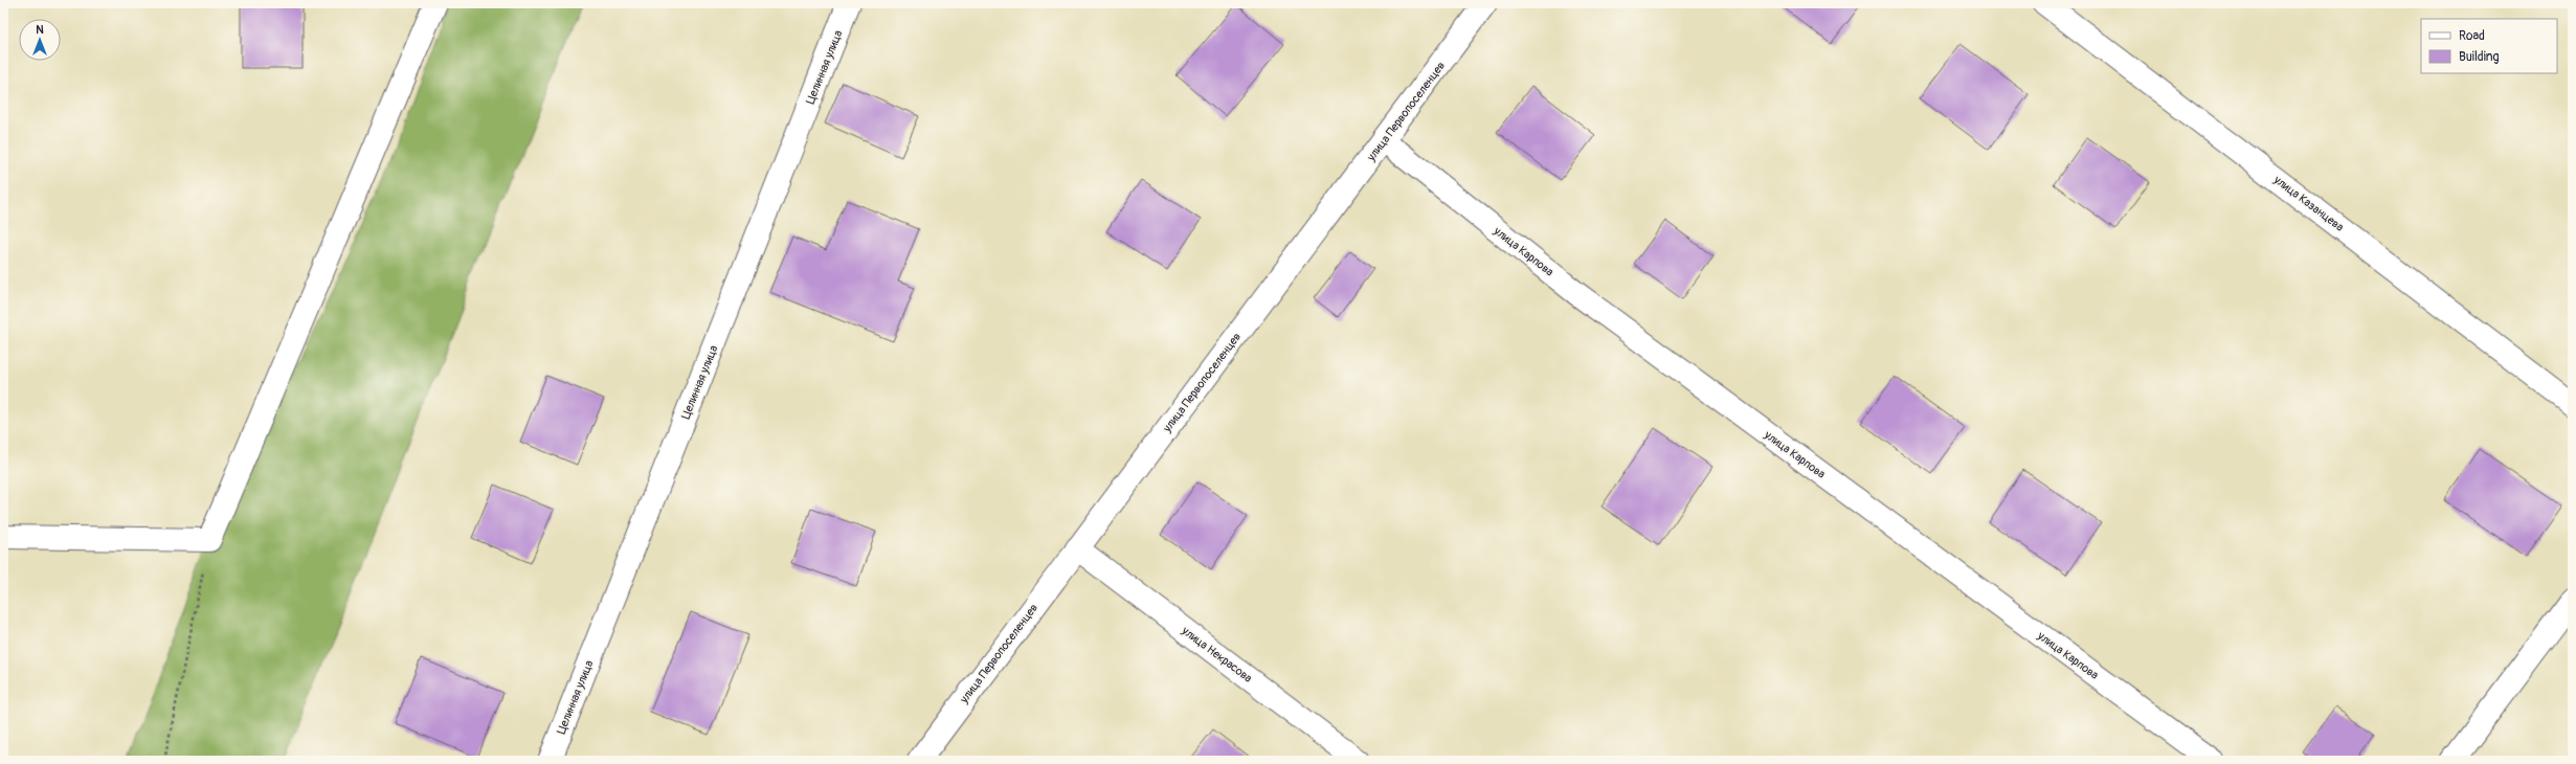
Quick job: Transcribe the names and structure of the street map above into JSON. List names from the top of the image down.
{
  "streets": {
    "street": [
      "Целинная улица",
      "улица Первопоселенцев",
      "улица Казанцева",
      "улица Карпова",
      "улица Некрасова"
    ]
  },
  "crossings": [
    ["улица Первопоселенцев", "улица Карпова"],
    ["улица Первопоселенцев", "улица Некрасова"]
  ],
  "legend": ["Road", "Building"],
  "north": "top"
}
